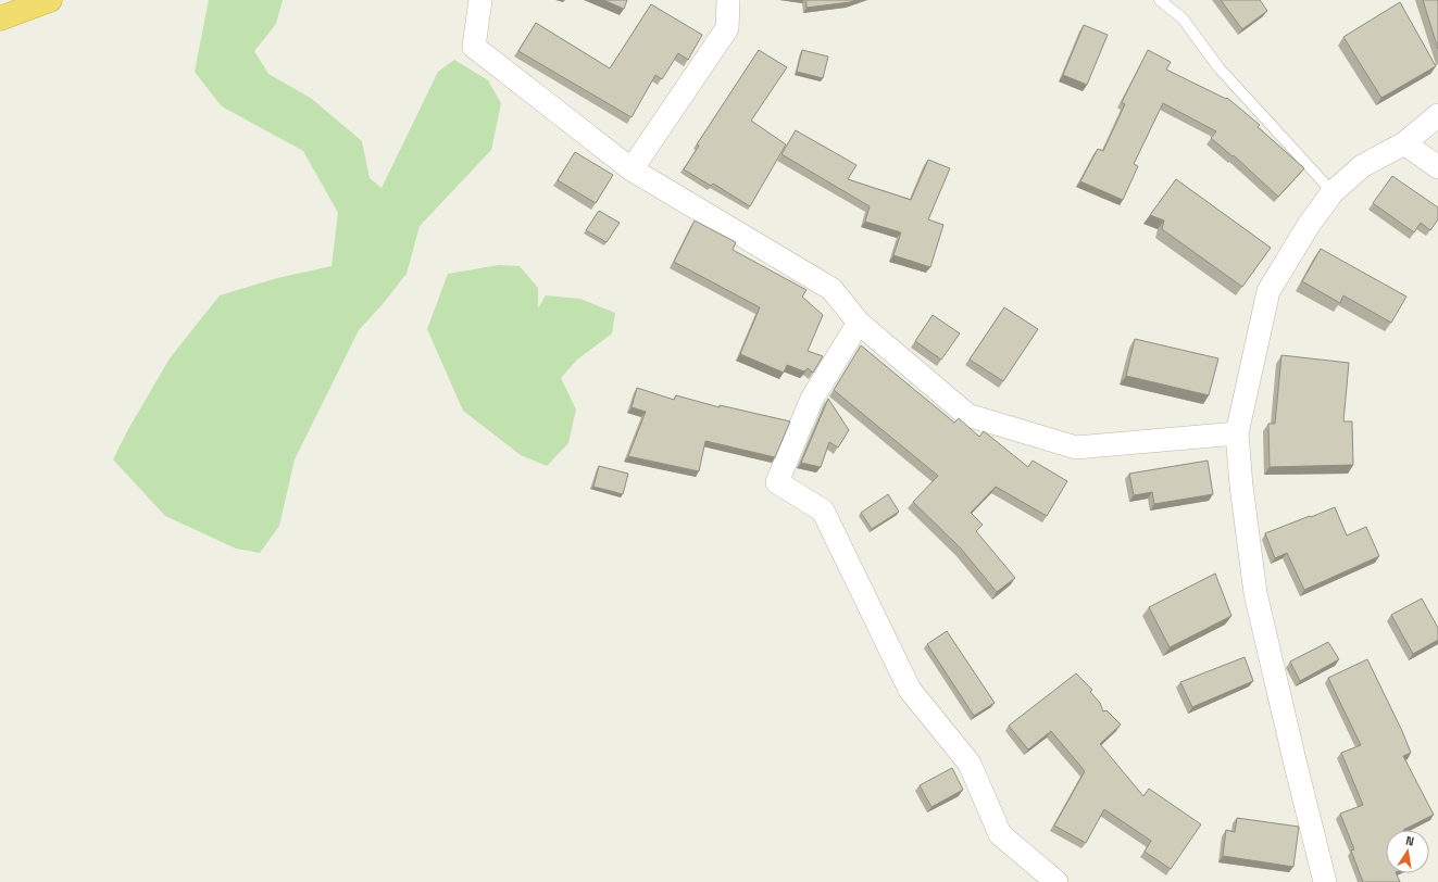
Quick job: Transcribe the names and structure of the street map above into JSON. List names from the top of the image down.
{
  "north": "top"
}
